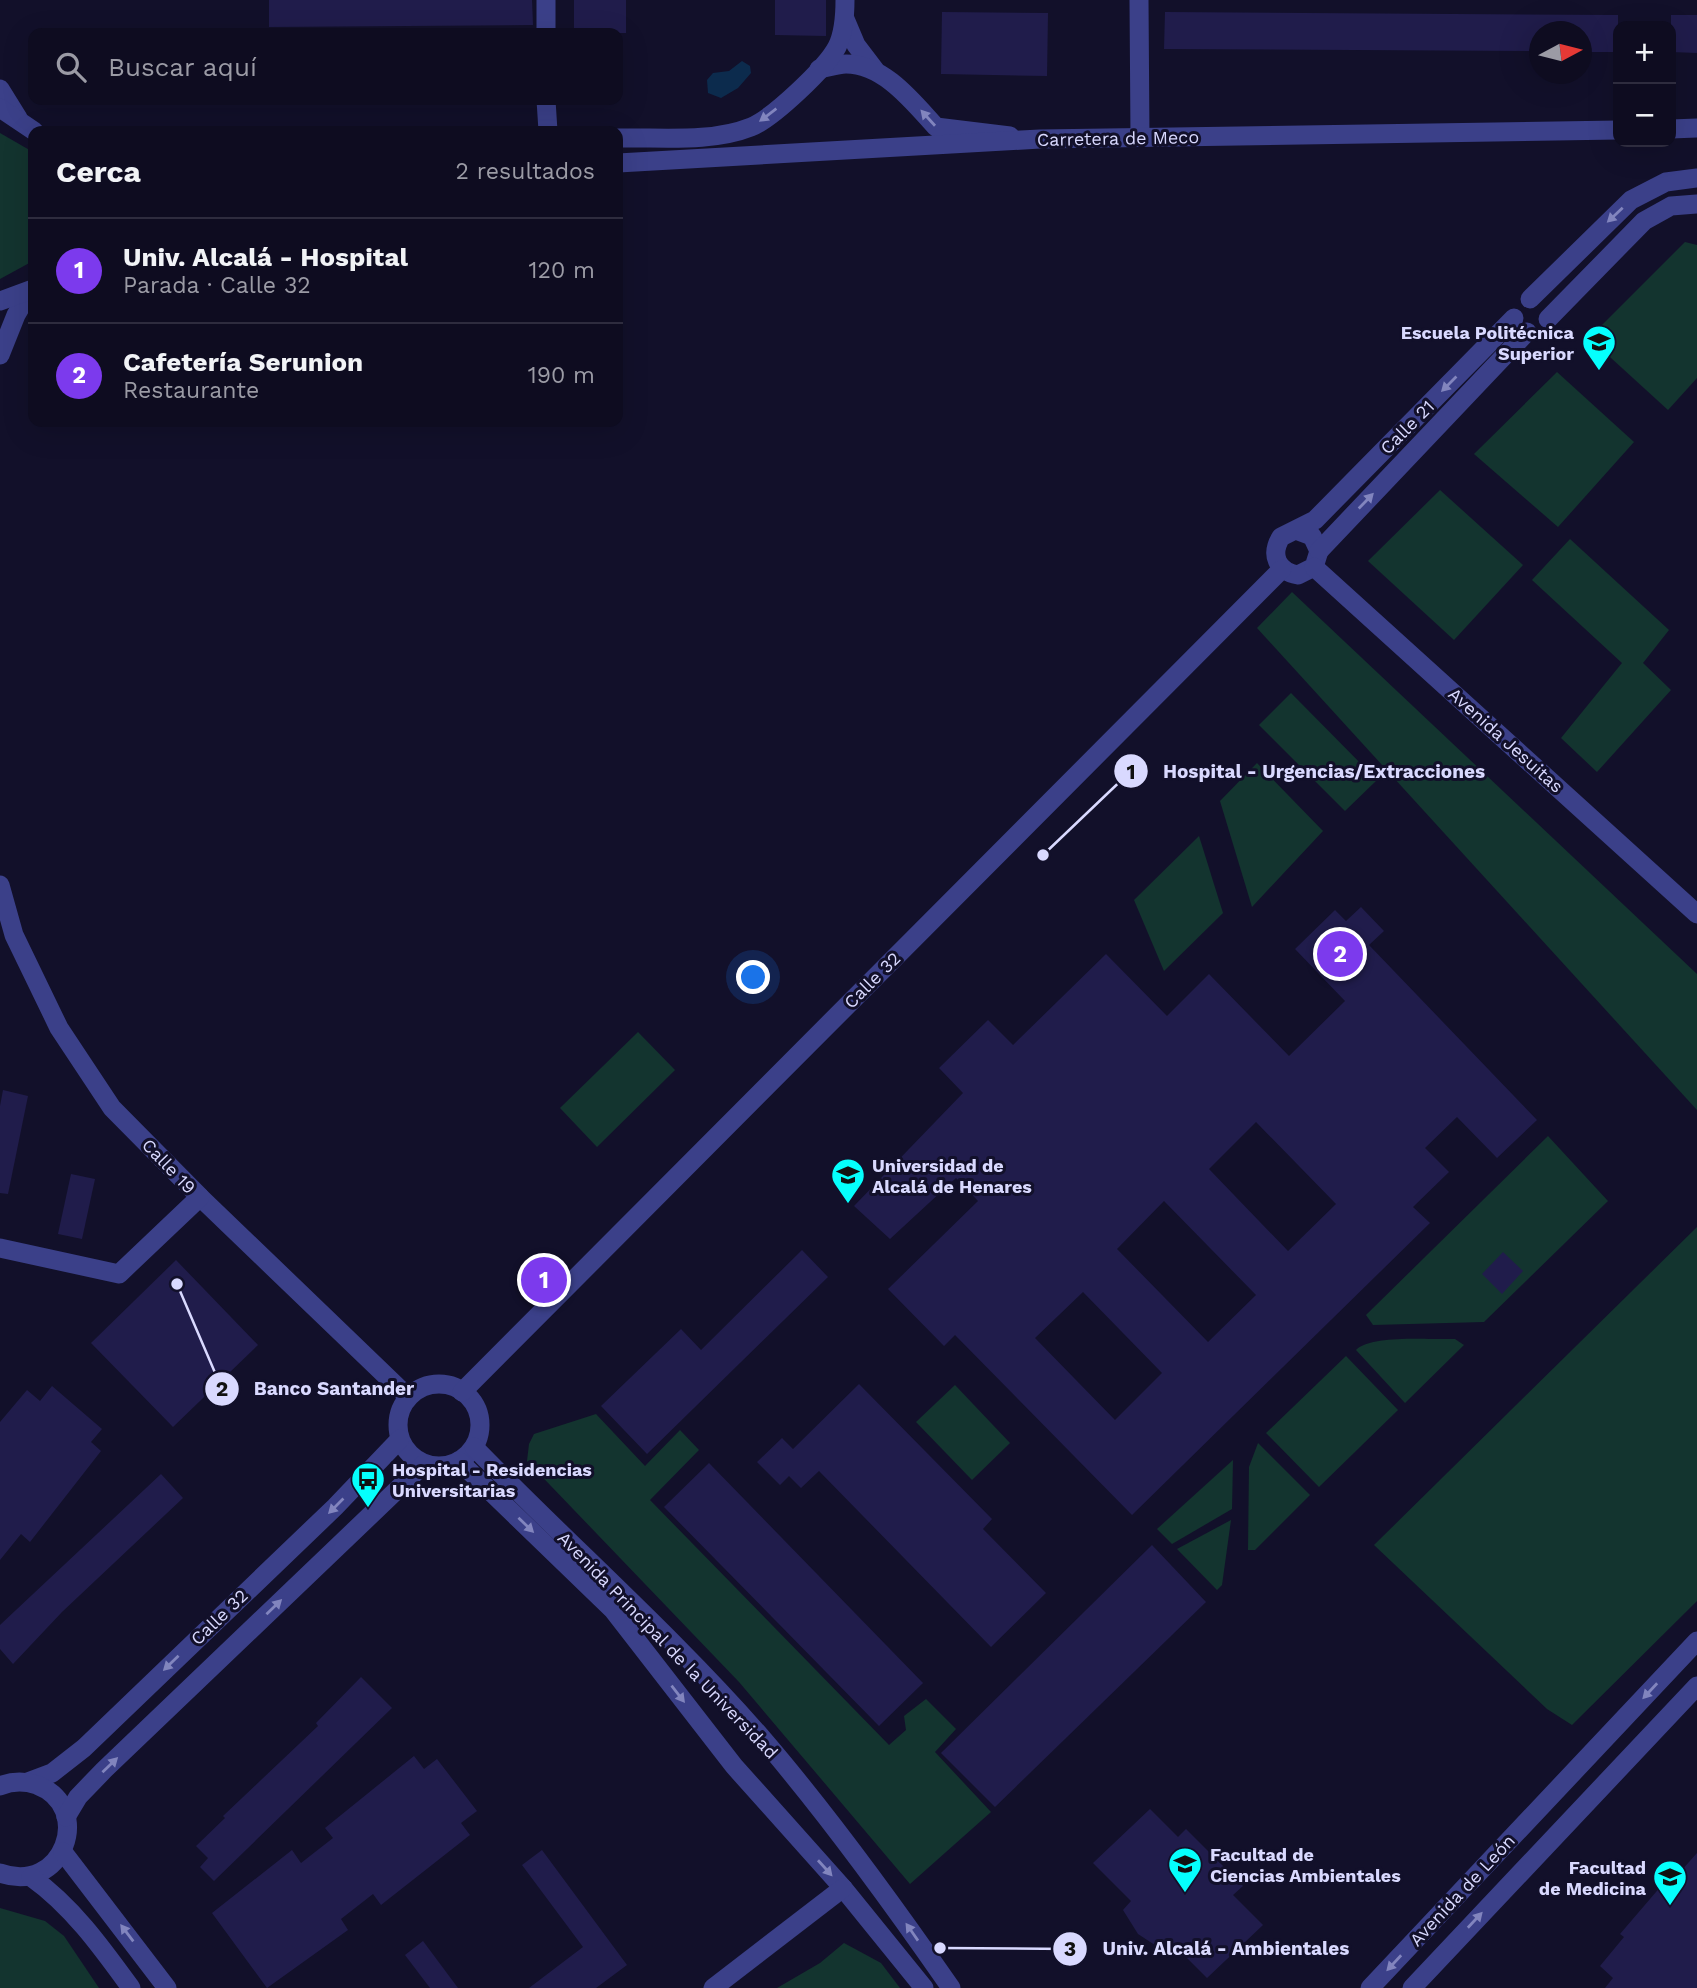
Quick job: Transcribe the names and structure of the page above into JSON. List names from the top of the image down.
{
  "streets": {
    "street": [
      "Carretera de Meco",
      "Calle 21",
      "Avenida Jesuitas",
      "Calle 32",
      "Calle 19",
      "Avenida Principal de la Universidad",
      "Avenida de León"
    ]
  },
  "crossings": [
    ["Calle 21", "Avenida Jesuitas"],
    ["Calle 21", "Calle 32"],
    ["Avenida Jesuitas", "Calle 32"],
    ["Calle 32", "Calle 19"],
    ["Calle 32", "Avenida Principal de la Universidad"],
    ["Calle 19", "Avenida Principal de la Universidad"]
  ],
  "places": {
    "school or university": [
      "Escuela Politécnica Superior",
      "Universidad de Alcalá de Henares",
      "Facultad de Ciencias Ambientales",
      "Facultad de Medicina"
    ],
    "other": ["Hospital - Urgencias/Extracciones", "Banco Santander", "Univ. Alcalá - Ambientales"],
    "bus stop": ["Hospital - Residencias Universitarias"]
  },
  "north": "right",
  "page": {
    "map_buttons": ["+", "−"],
    "search": "Buscar aquí",
    "heading": ["Cerca", "2 resultados"],
    "list": [
      {
        "mark": "1",
        "name": "Univ. Alcalá - Hospital",
        "note": "Parada · Calle 32",
        "value": "120 m"
      },
      {
        "mark": "2",
        "name": "Cafetería Serunion",
        "note": "Restaurante",
        "value": "190 m"
      }
    ],
    "pins": ["2", "1"]
  }
}
